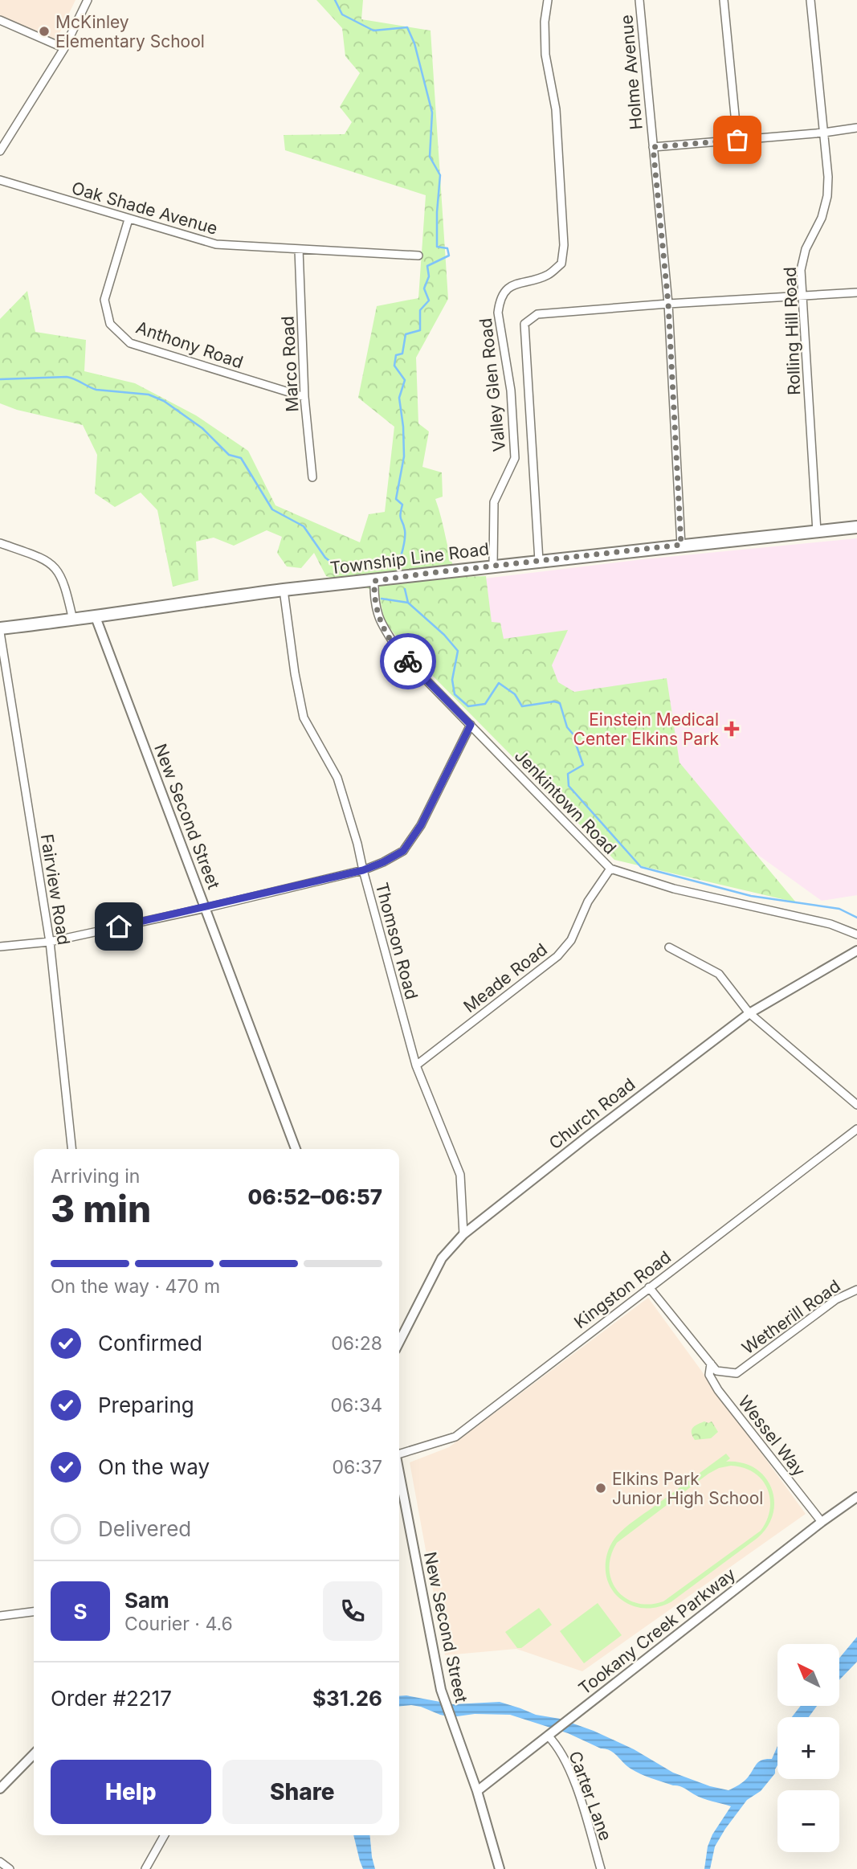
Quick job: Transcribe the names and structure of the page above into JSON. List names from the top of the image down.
{
  "streets": {
    "main road": ["Township Line Road"],
    "street": [
      "Holme Avenue",
      "Oak Shade Avenue",
      "Rolling Hill Road",
      "Anthony Road",
      "Marco Road",
      "Valley Glen Road",
      "Jenkintown Road",
      "New Second Street",
      "Fairview Road",
      "Thomson Road",
      "Meade Road",
      "Church Road",
      "Kingston Road",
      "Wetherill Road",
      "Wessel Way",
      "Tookany Creek Parkway",
      "Carter Lane"
    ]
  },
  "crossings": [
    ["Holme Avenue", "Township Line Road"],
    ["Oak Shade Avenue", "Anthony Road"],
    ["Oak Shade Avenue", "Marco Road"],
    ["Rolling Hill Road", "Township Line Road"],
    ["Anthony Road", "Marco Road"],
    ["Valley Glen Road", "Township Line Road"],
    ["Township Line Road", "Jenkintown Road"],
    ["Township Line Road", "New Second Street"],
    ["Township Line Road", "Fairview Road"],
    ["Township Line Road", "Thomson Road"],
    ["Jenkintown Road", "Meade Road"],
    ["New Second Street", "Tookany Creek Parkway"],
    ["Thomson Road", "Meade Road"],
    ["Thomson Road", "Church Road"],
    ["Wetherill Road", "Wessel Way"],
    ["Wessel Way", "Tookany Creek Parkway"],
    ["Tookany Creek Parkway", "Carter Lane"]
  ],
  "places": {
    "other": ["McKinley Elementary School", "Elkins Park Junior High School"],
    "health": ["Einstein Medical Center Elkins Park"]
  },
  "north": "top left",
  "page": {
    "heading": ["3 min", "Arriving in", "06:52–06:57"],
    "panel": [
      "Sam",
      "Courier · 4.6",
      "Order #2217",
      "$31.26"
    ],
    "bar": "On the way · 470 m",
    "list": [
      ["Confirmed", "06:28"],
      ["Preparing", "06:34"],
      ["On the way", "06:37"],
      "Delivered"
    ],
    "round": "S",
    "map_buttons": ["+", "−"],
    "buttons": ["Help", "Share"]
  }
}
